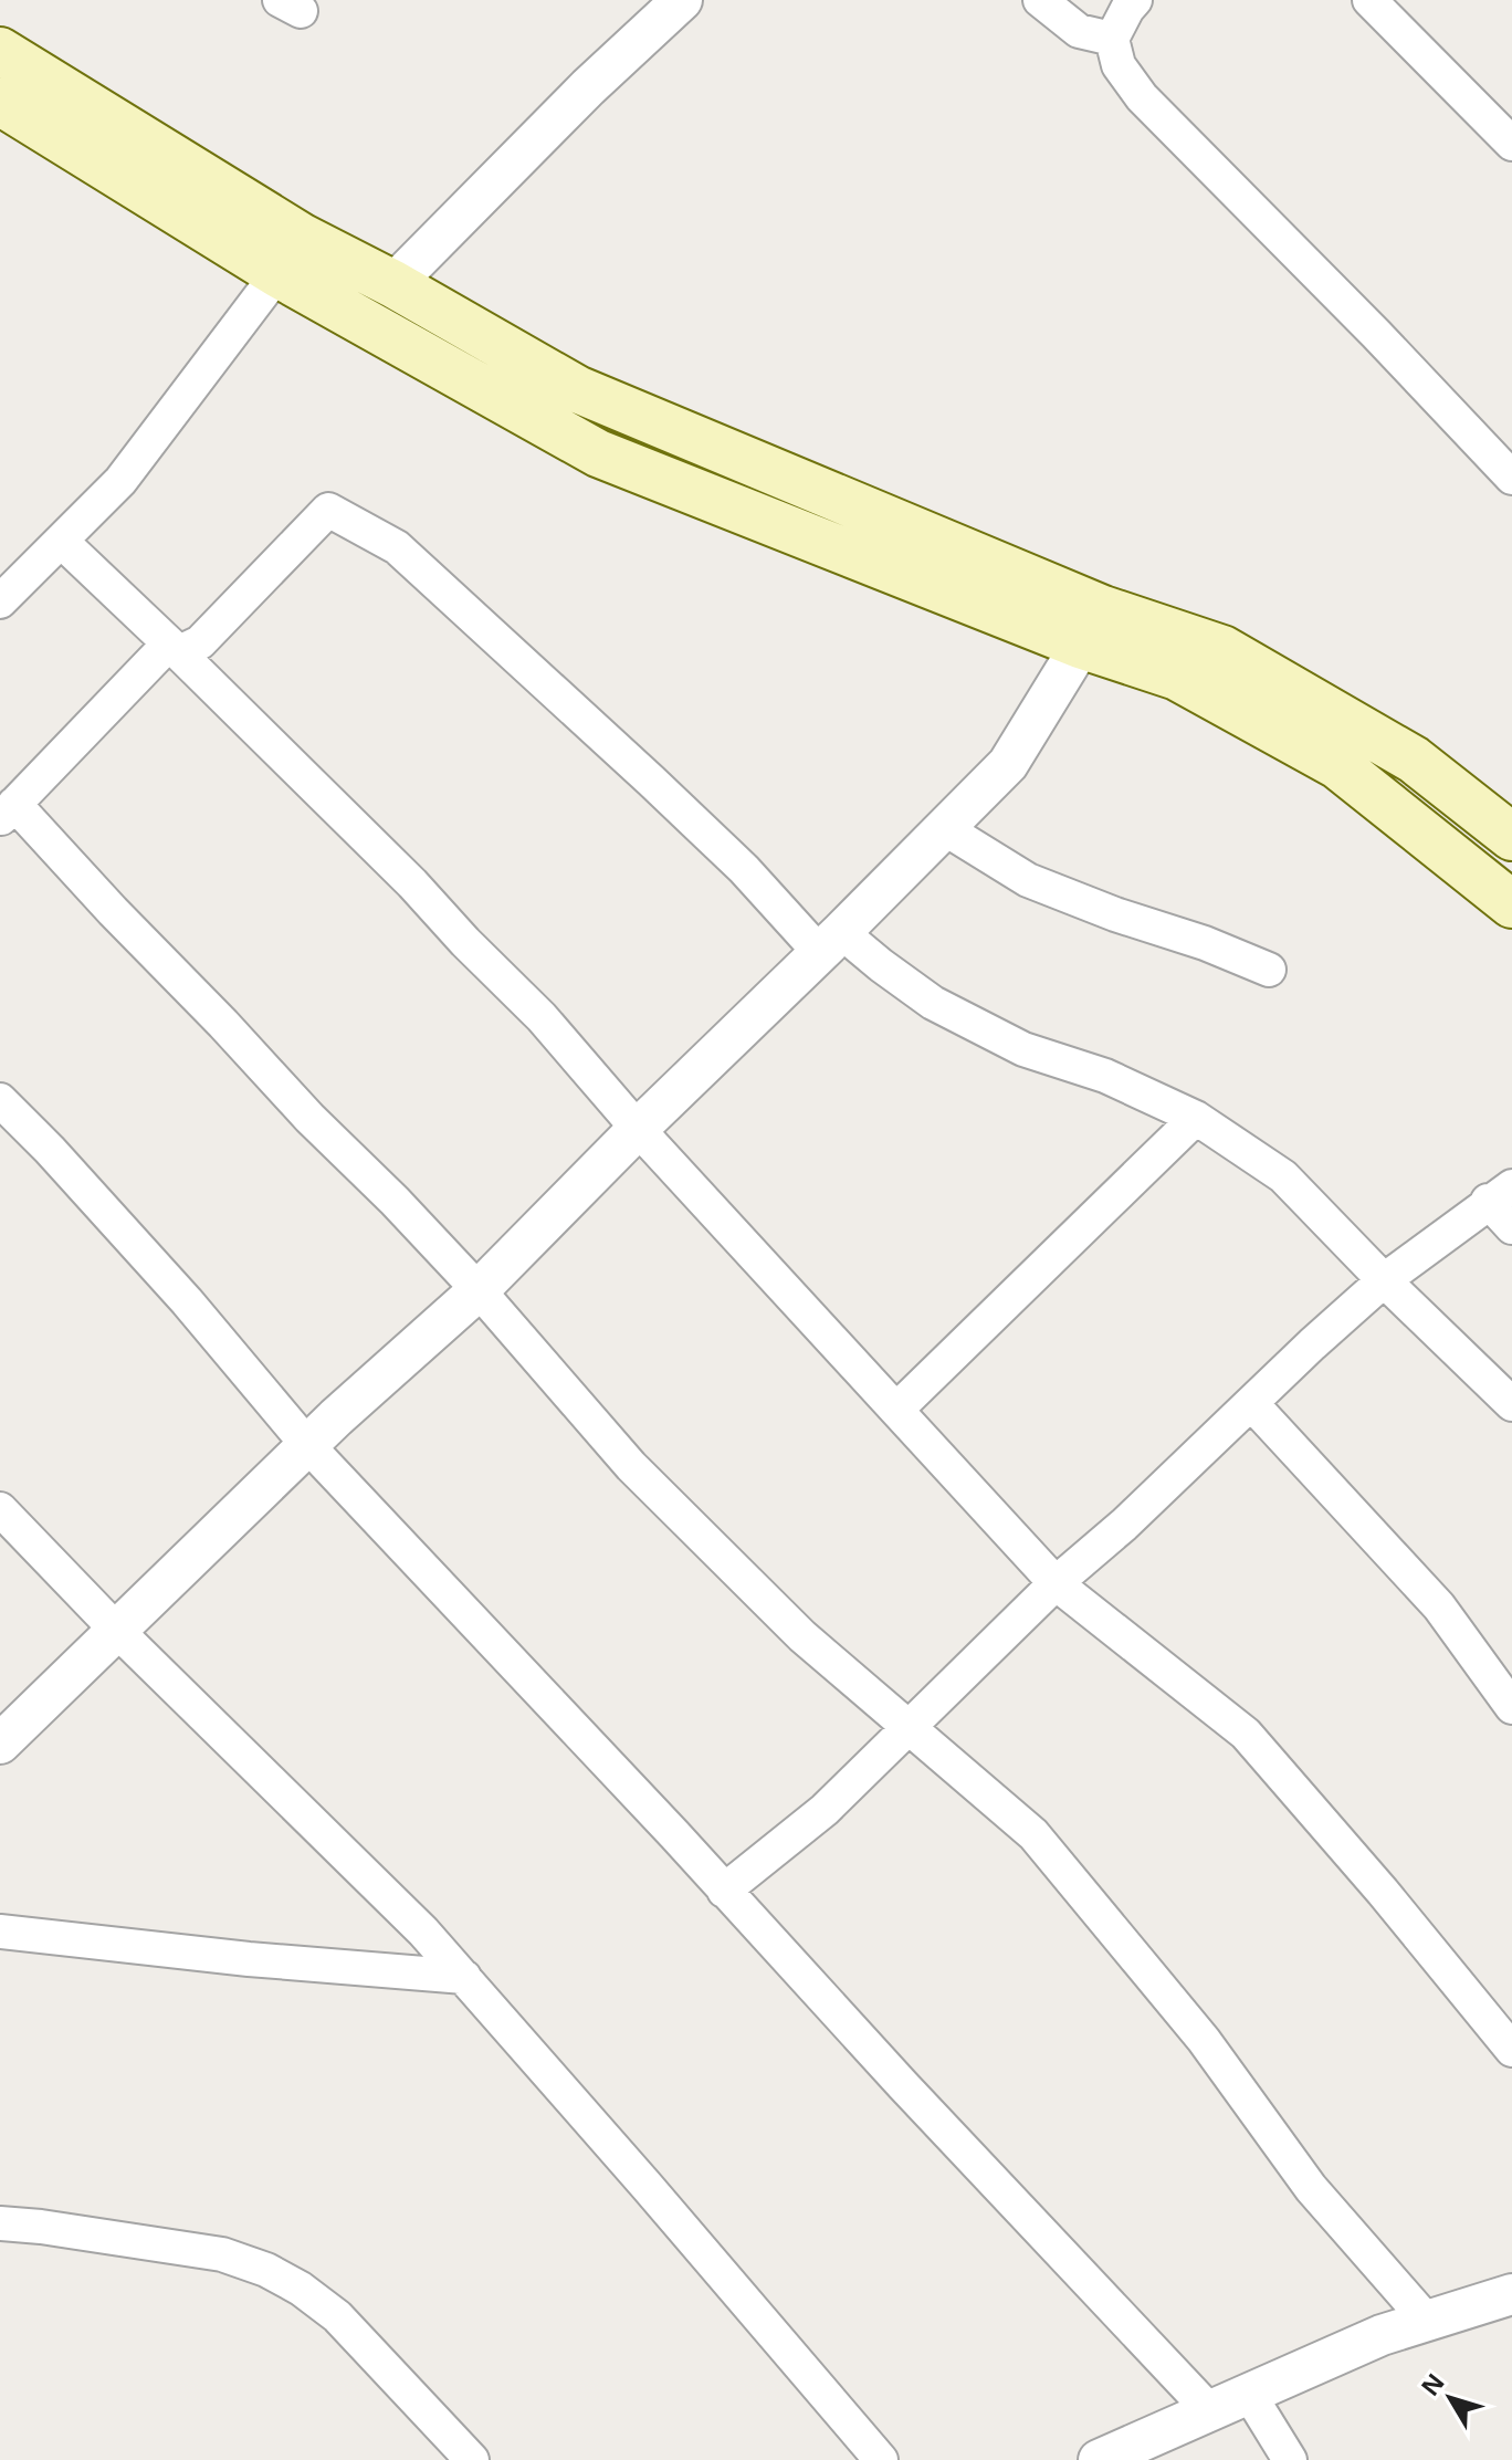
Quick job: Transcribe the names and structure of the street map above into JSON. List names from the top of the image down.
{
  "north": "top left"
}
